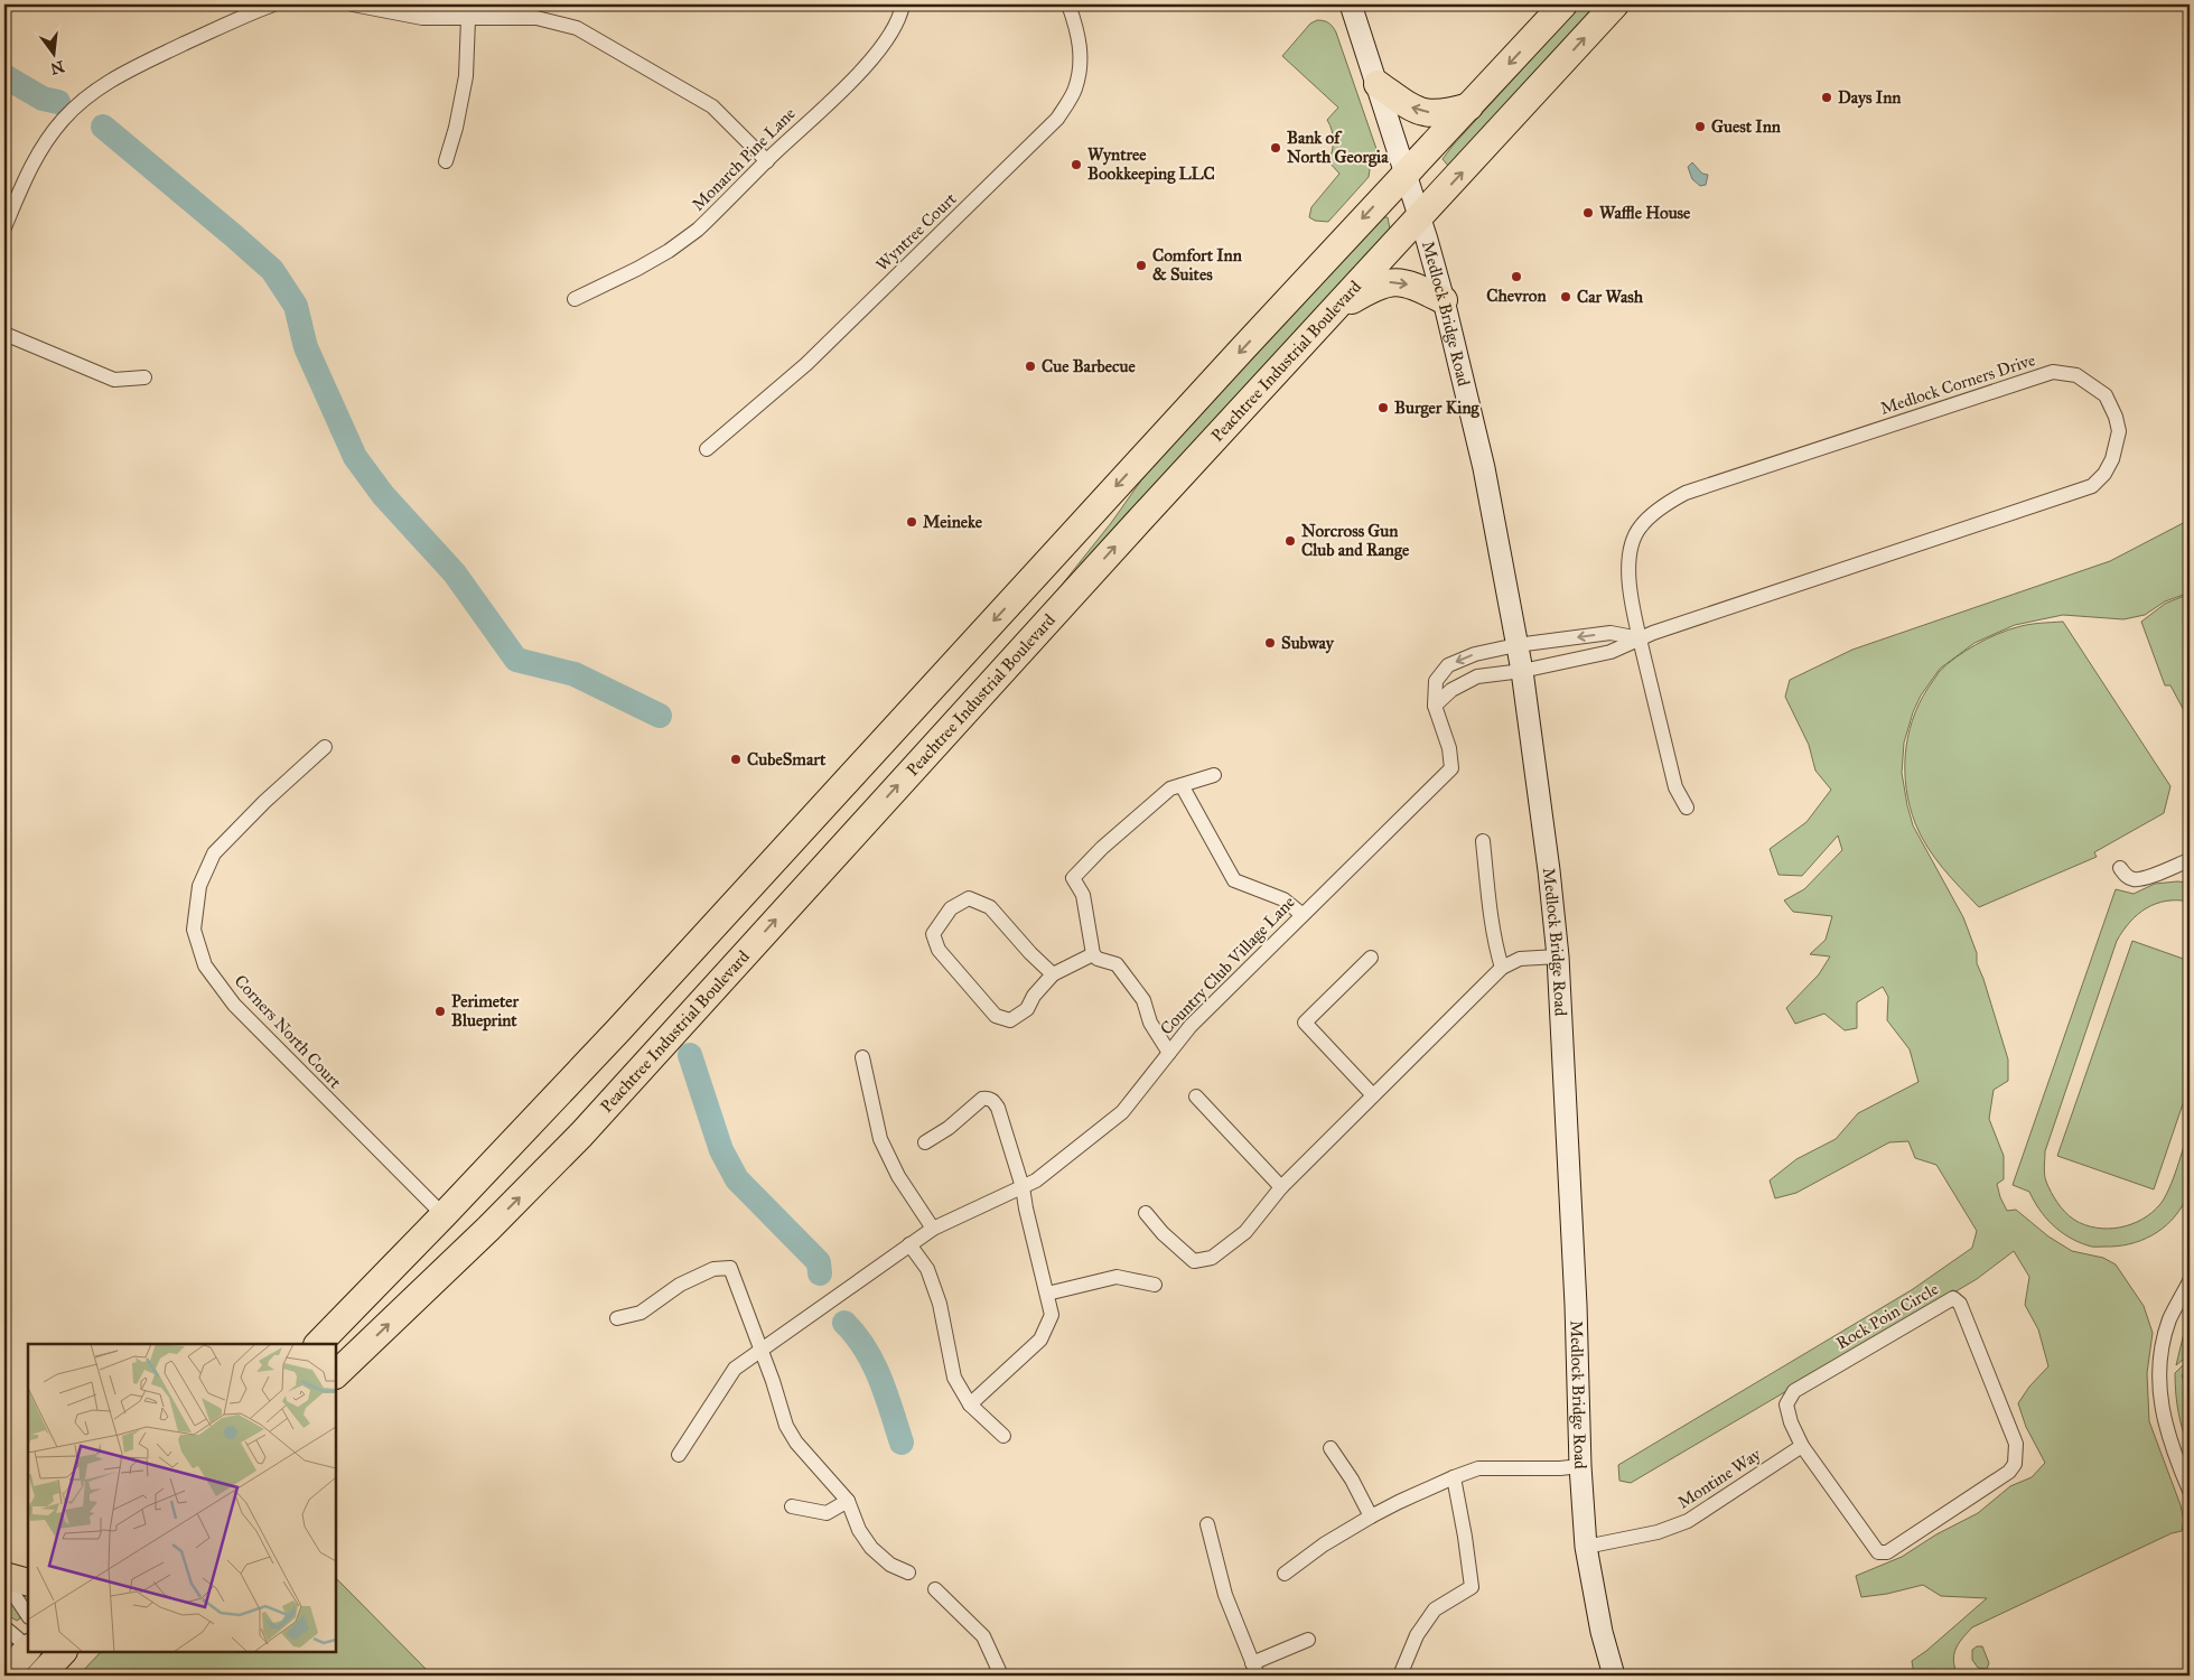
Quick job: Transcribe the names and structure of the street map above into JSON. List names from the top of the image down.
{
  "streets": {
    "highway": ["Peachtree Industrial Boulevard"],
    "main road": ["Medlock Bridge Road"],
    "street": [
      "Monarch Pine Lane",
      "Wyntree Court",
      "Medlock Corners Drive",
      "Country Club Village Lane",
      "Corners North Court",
      "Rock Poin Circle",
      "Montine Way"
    ]
  },
  "crossings": [
    ["Medlock Bridge Road", "Peachtree Industrial Boulevard"],
    ["Medlock Bridge Road", "Medlock Corners Drive"],
    ["Medlock Bridge Road", "Country Club Village Lane"],
    ["Medlock Bridge Road", "Montine Way"],
    ["Medlock Corners Drive", "Country Club Village Lane"],
    ["Rock Poin Circle", "Montine Way"]
  ],
  "places": [
    "Days Inn",
    "Guest Inn",
    "Bank of North Georgia",
    "Wyntree Bookkeeping LLC",
    "Waffle House",
    "Comfort Inn & Suites",
    "Chevron",
    "Car Wash",
    "Cue Barbecue",
    "Burger King",
    "Meineke",
    "Norcross Gun Club and Range",
    "Subway",
    "CubeSmart",
    "Perimeter Blueprint"
  ],
  "north": "bottom"
}
